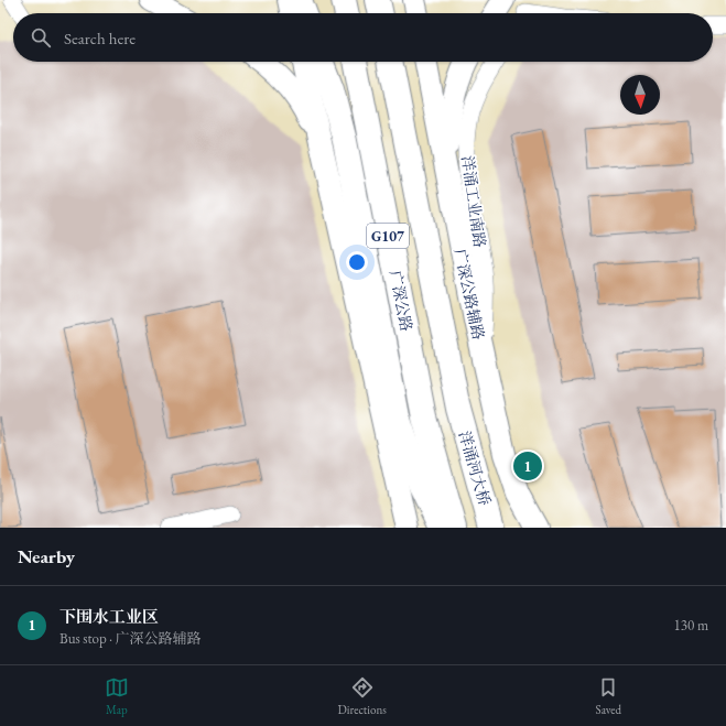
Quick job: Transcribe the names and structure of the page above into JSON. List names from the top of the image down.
{
  "streets": {
    "highway": ["G107", "广深公路", "洋涌河大桥"],
    "main road": ["广深公路辅路"],
    "street": ["洋涌工业南路"]
  },
  "crossings": [
    ["洋涌工业南路", "广深公路辅路"]
  ],
  "north": "bottom",
  "page": {
    "search": "Search here",
    "pins": "1",
    "heading": "Nearby",
    "list": [
      {
        "mark": "1",
        "name": "下围水工业区",
        "note": "Bus stop · 广深公路辅路",
        "value": "130 m"
      }
    ],
    "nav": ["Map", "Directions", "Saved"]
  }
}
